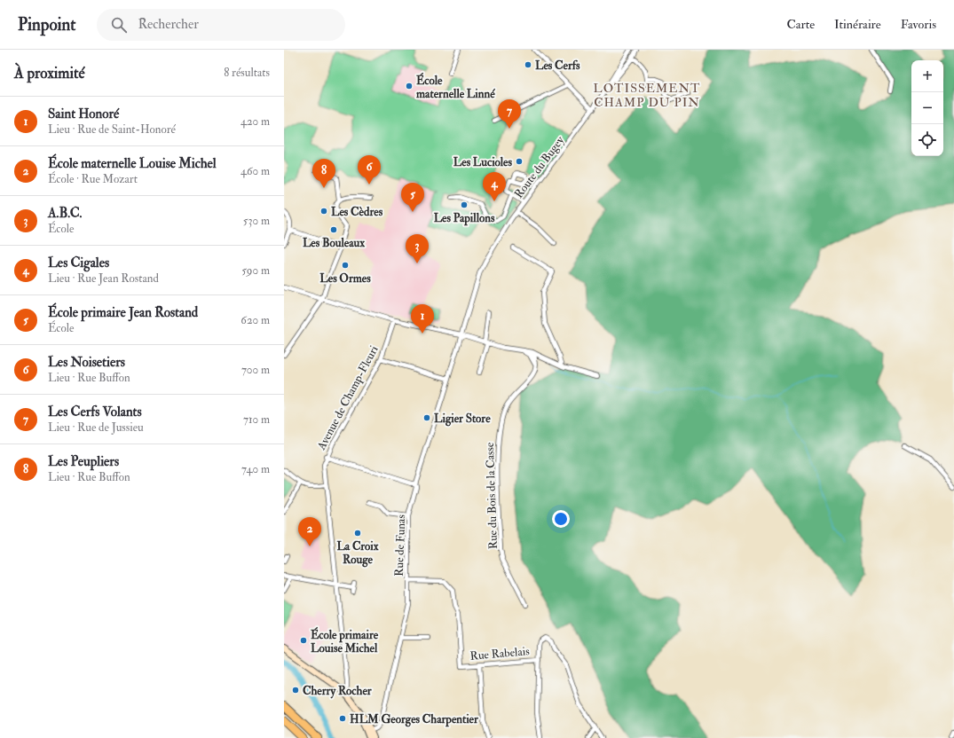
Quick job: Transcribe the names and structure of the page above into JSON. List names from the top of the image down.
{
  "streets": {
    "street": [
      "Route du Bugey",
      "Avenue de Champ-Fleuri",
      "Rue du Bois de la Casse",
      "Rue de Funas",
      "Rue Rabelais"
    ]
  },
  "crossings": [
    ["Route du Bugey", "Rue de Funas"],
    ["Rue de Funas", "Rue Rabelais"]
  ],
  "districts": ["LOTISSEMENT CHAMP DU PIN"],
  "places": [
    "Les Cerfs",
    "École maternelle Linné",
    "Les Lucioles",
    "Les Papillons",
    "Les Cèdres",
    "Les Bouleaux",
    "Les Ormes",
    "Ligier Store",
    "La Croix Rouge",
    "École primaire Louise Michel",
    "Cherry Rocher",
    "HLM Georges Charpentier"
  ],
  "page": {
    "header": "Pinpoint",
    "search": "Rechercher",
    "nav": ["Carte", "Itinéraire", "Favoris"],
    "heading": ["À proximité", "8 résultats"],
    "map_buttons": ["+", "−"],
    "list": [
      {
        "mark": "1",
        "name": "Saint Honoré",
        "note": "Lieu · Rue de Saint-Honoré",
        "value": "420 m"
      },
      {
        "mark": "2",
        "name": "École maternelle Louise Michel",
        "note": "École · Rue Mozart",
        "value": "460 m"
      },
      {
        "mark": "3",
        "name": "A.B.C.",
        "note": "École",
        "value": "530 m"
      },
      {
        "mark": "4",
        "name": "Les Cigales",
        "note": "Lieu · Rue Jean Rostand",
        "value": "590 m"
      },
      {
        "mark": "5",
        "name": "École primaire Jean Rostand",
        "note": "École",
        "value": "620 m"
      },
      {
        "mark": "6",
        "name": "Les Noisetiers",
        "note": "Lieu · Rue Buffon",
        "value": "700 m"
      },
      {
        "mark": "7",
        "name": "Les Cerfs Volants",
        "note": "Lieu · Rue de Jussieu",
        "value": "710 m"
      },
      {
        "mark": "8",
        "name": "Les Peupliers",
        "note": "Lieu · Rue Buffon",
        "value": "740 m"
      }
    ],
    "pins": [
      "7",
      "6",
      "8",
      "4",
      "5",
      "3",
      "1",
      "2"
    ]
  }
}
